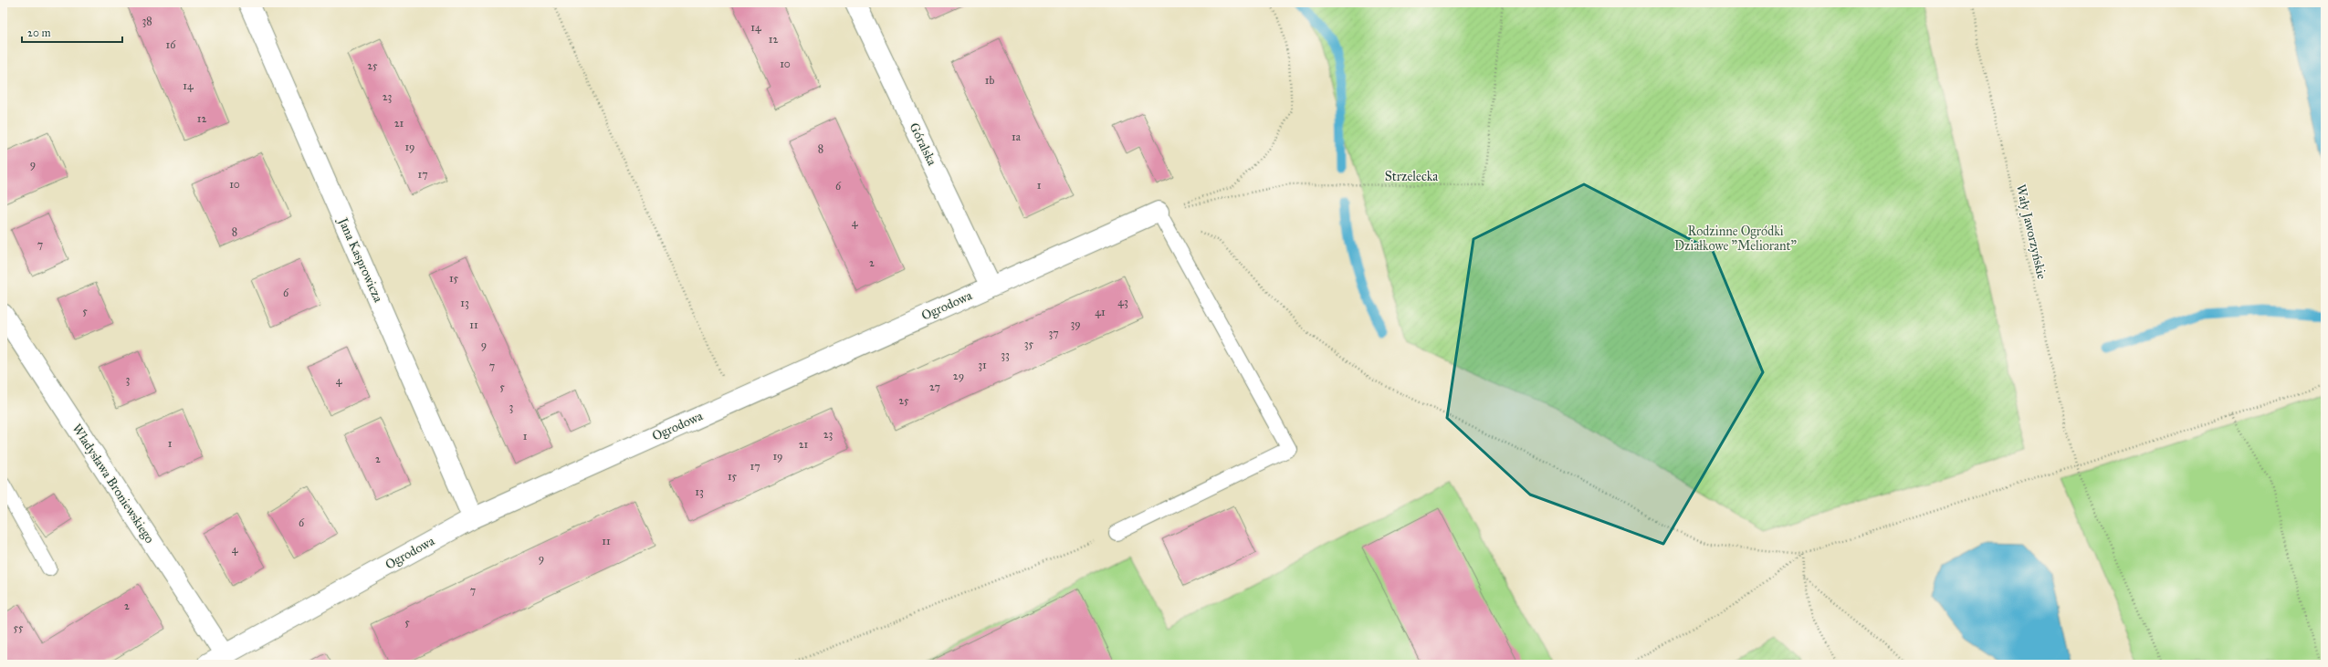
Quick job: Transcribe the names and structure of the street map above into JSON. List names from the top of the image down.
{
  "streets": {
    "street": [
      "Góralska",
      "Jana Kasprowicza",
      "Ogrodowa",
      "Władysława Broniewskiego"
    ],
    "path": ["Strzelecka", "Wały Jaworzyńskie"]
  },
  "crossings": [
    ["Góralska", "Ogrodowa"],
    ["Strzelecka", "Ogrodowa"],
    ["Jana Kasprowicza", "Ogrodowa"],
    ["Ogrodowa", "Władysława Broniewskiego"]
  ],
  "parks": ["Rodzinne Ogródki Działkowe \"Meliorant\""],
  "house_numbers": [
    "38",
    "14",
    "12",
    "16",
    "10",
    "25",
    "1b",
    "14",
    "23",
    "12",
    "21",
    "1a",
    "19",
    "8",
    "9",
    "17",
    "10",
    "1",
    "6",
    "4",
    "8",
    "7",
    "2",
    "15",
    "6",
    "43",
    "13",
    "5",
    "41",
    "39",
    "11",
    "37",
    "35",
    "9",
    "33",
    "31",
    "7",
    "29",
    "3",
    "4",
    "5",
    "27",
    "25",
    "3",
    "23",
    "1",
    "1",
    "21",
    "19",
    "2",
    "17",
    "15",
    "13",
    "6",
    "11",
    "4",
    "9",
    "7",
    "2",
    "5",
    "55"
  ],
  "scale_bar": "20 m"
}
